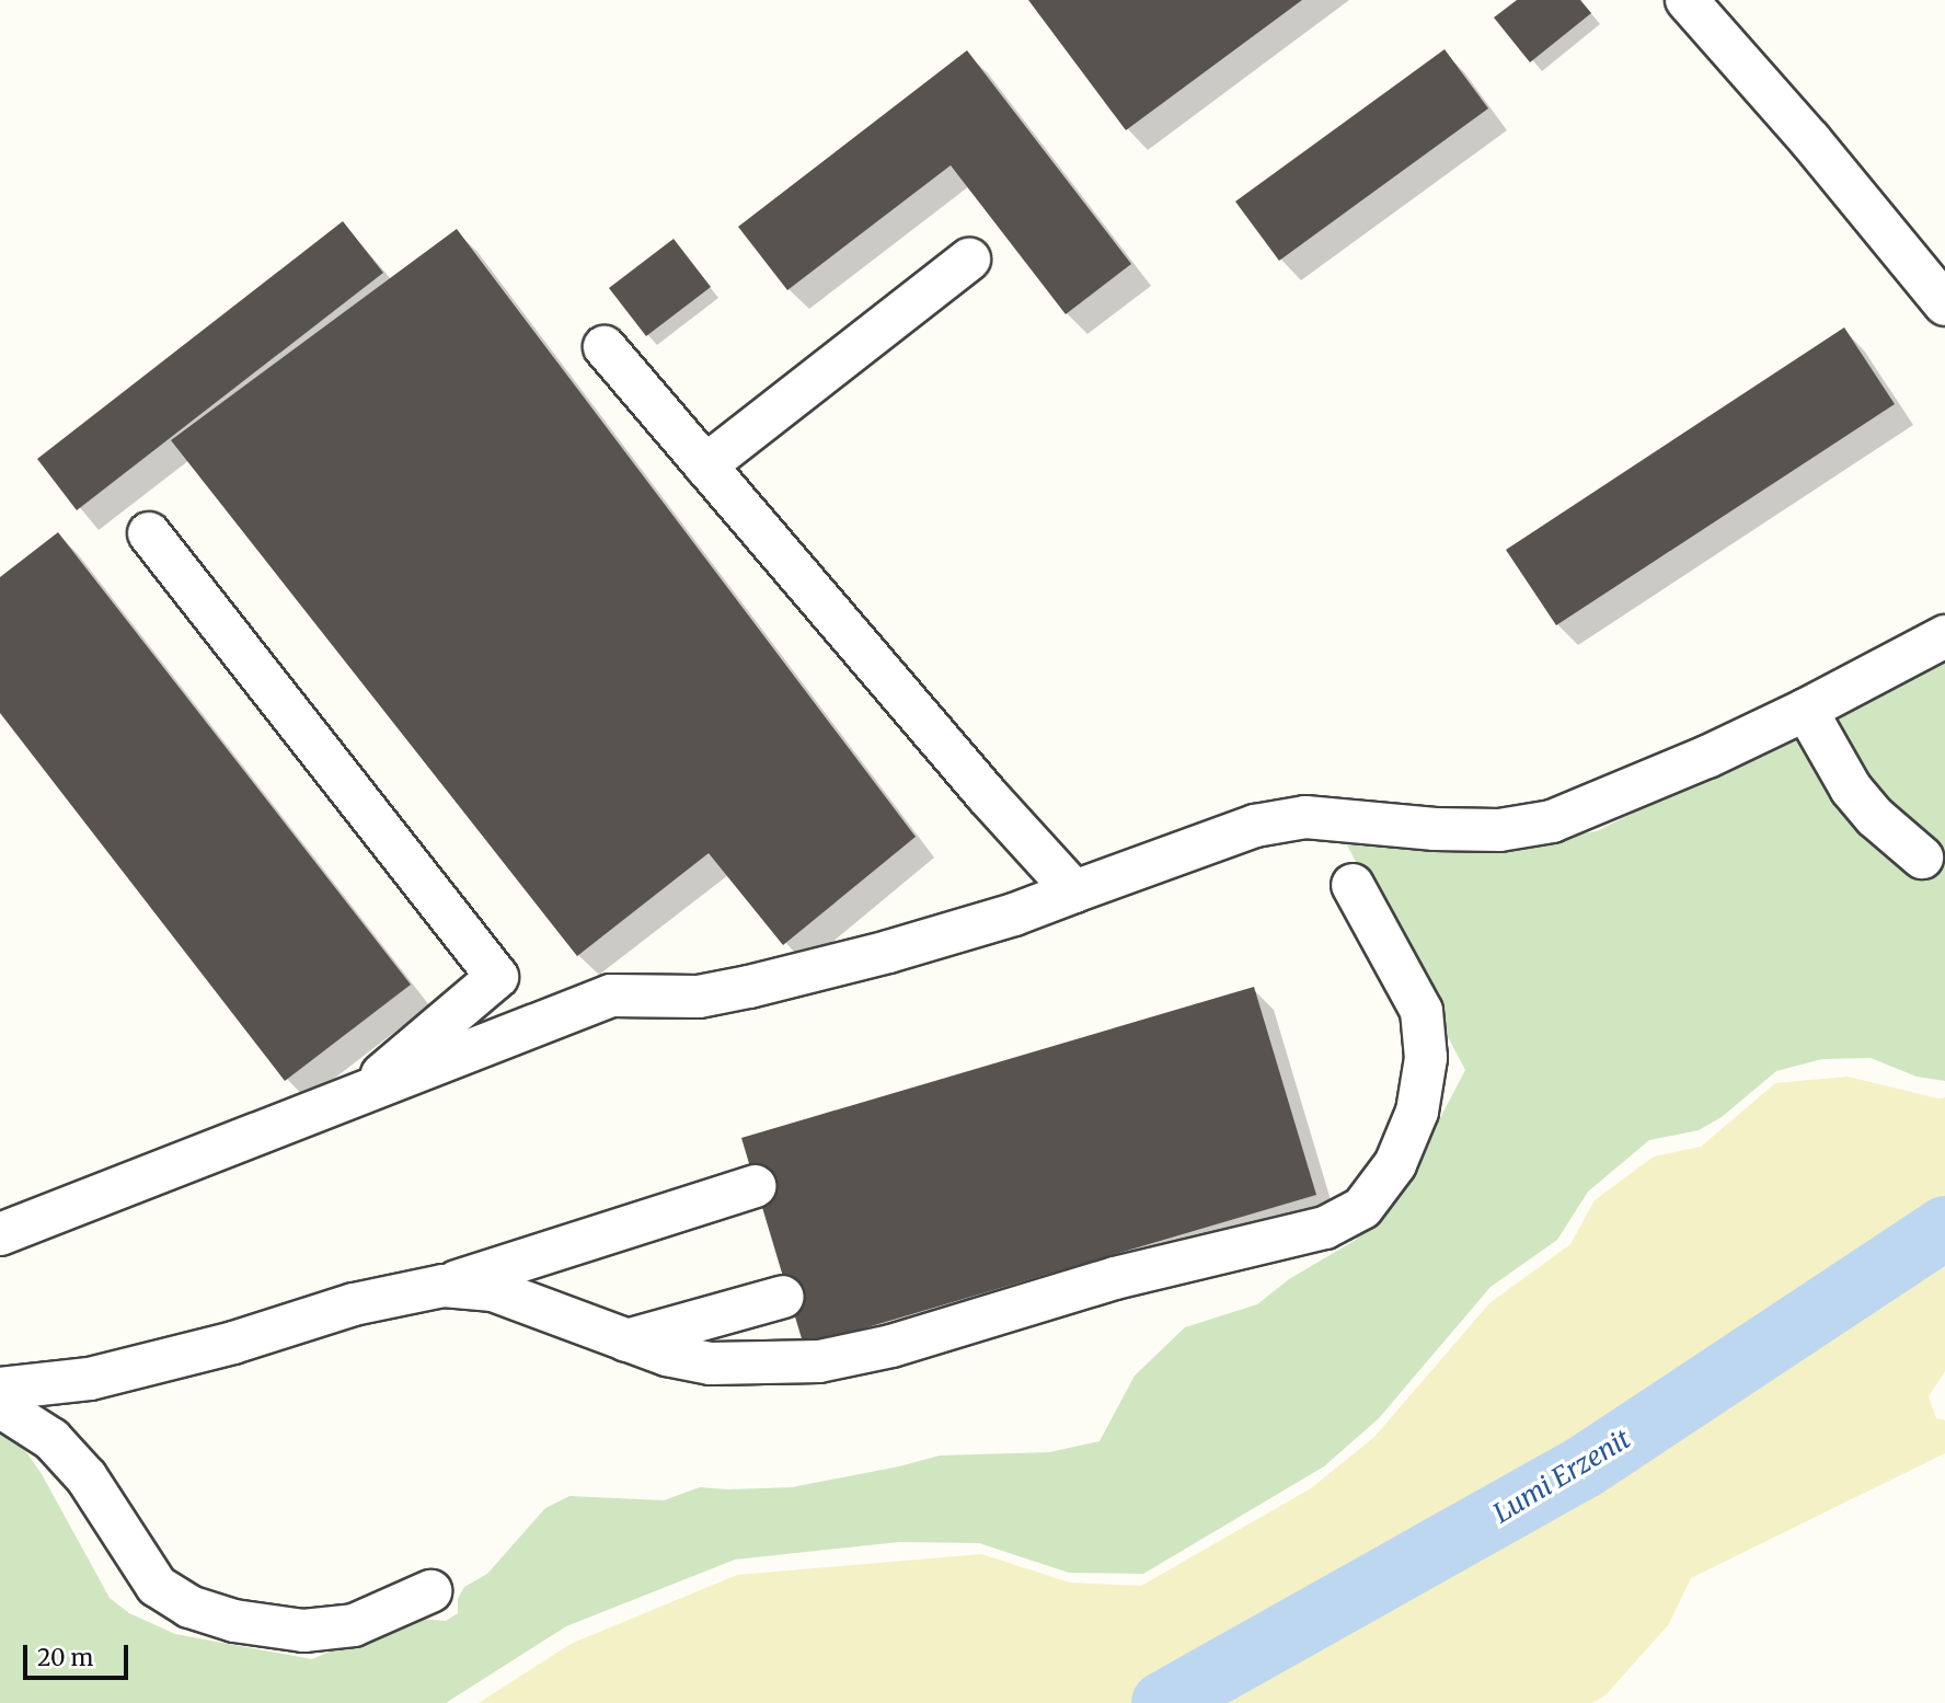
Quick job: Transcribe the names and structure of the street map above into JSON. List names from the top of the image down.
{
  "water": ["Lumi Erzenit"],
  "scale_bar": "20 m"
}
